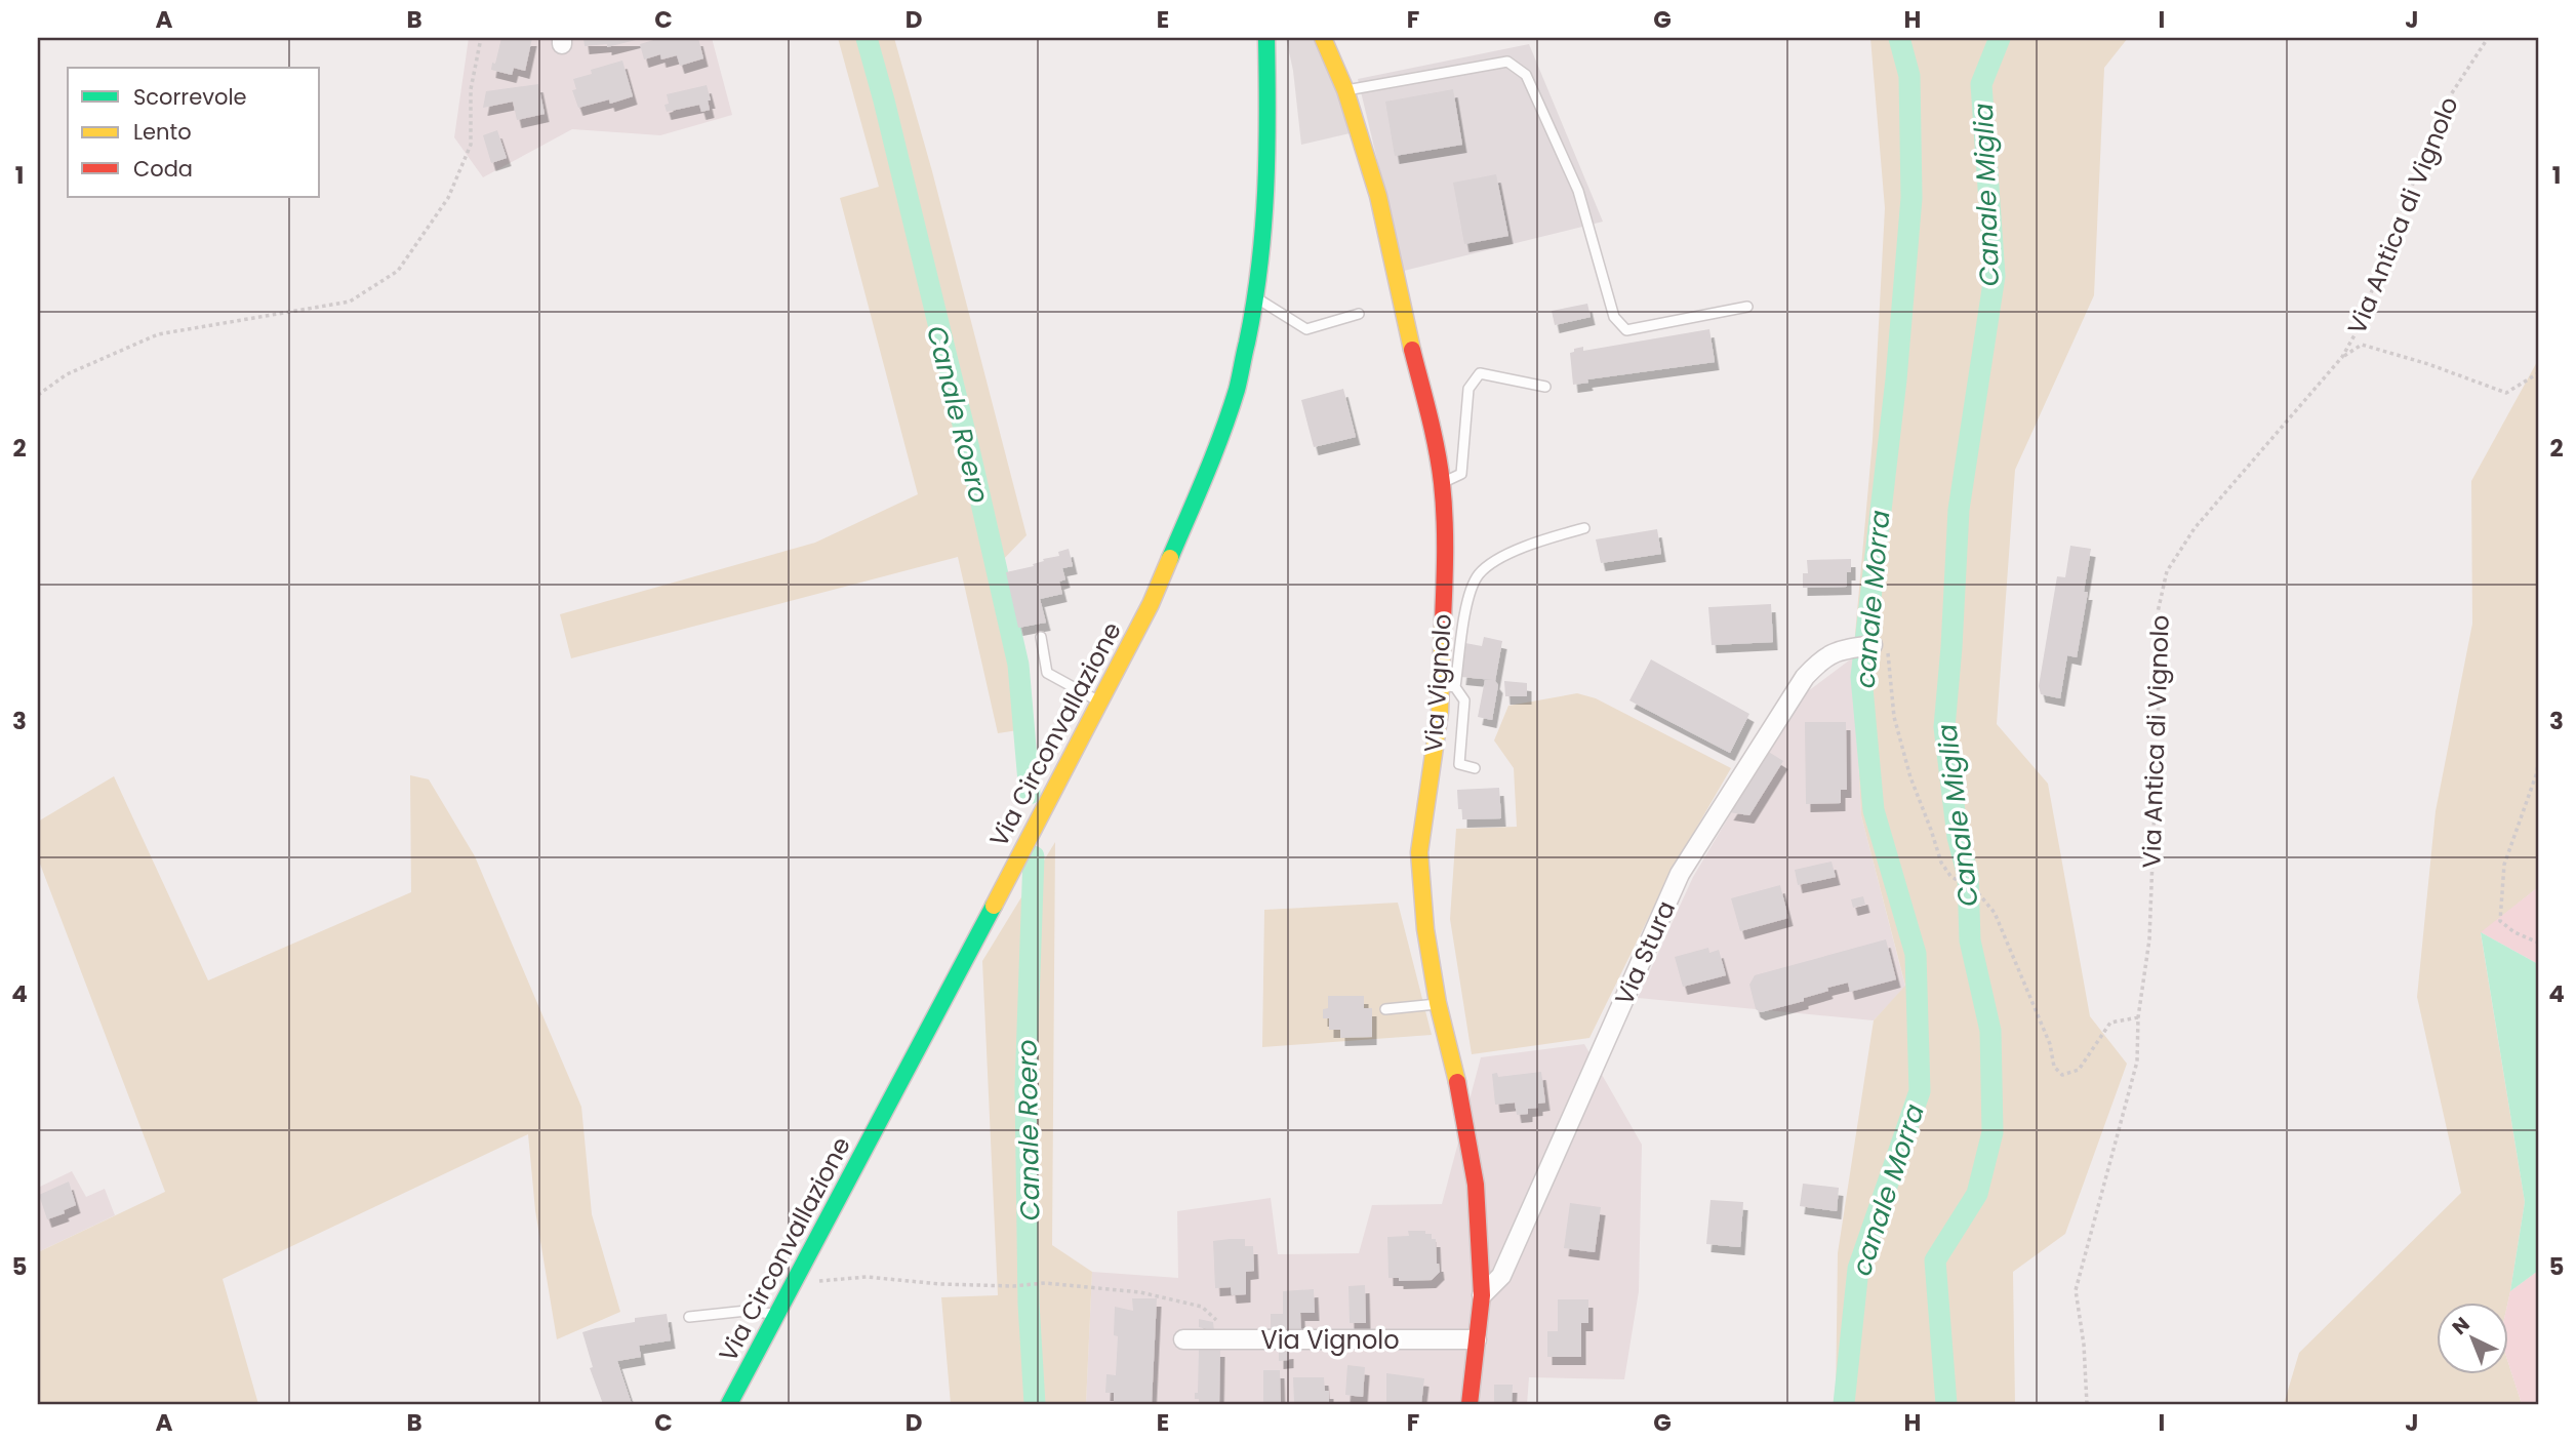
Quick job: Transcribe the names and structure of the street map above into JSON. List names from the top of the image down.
{
  "streets": {
    "main road": ["Via Vignolo", "Via Circonvallazione"],
    "street": ["Via Stura"],
    "path": ["Via Antica di Vignolo"]
  },
  "crossings": [
    ["Via Vignolo", "Via Stura"]
  ],
  "water": ["Canale Miglia", "Canale Roero", "canale Morra"],
  "legend": ["Scorrevole", "Lento", "Coda"],
  "north": "top left",
  "grid": {
    "columns": [
      "A",
      "B",
      "C",
      "D",
      "E",
      "F",
      "G",
      "H",
      "I",
      "J"
    ],
    "rows": [
      "1",
      "2",
      "3",
      "4",
      "5"
    ]
  }
}
